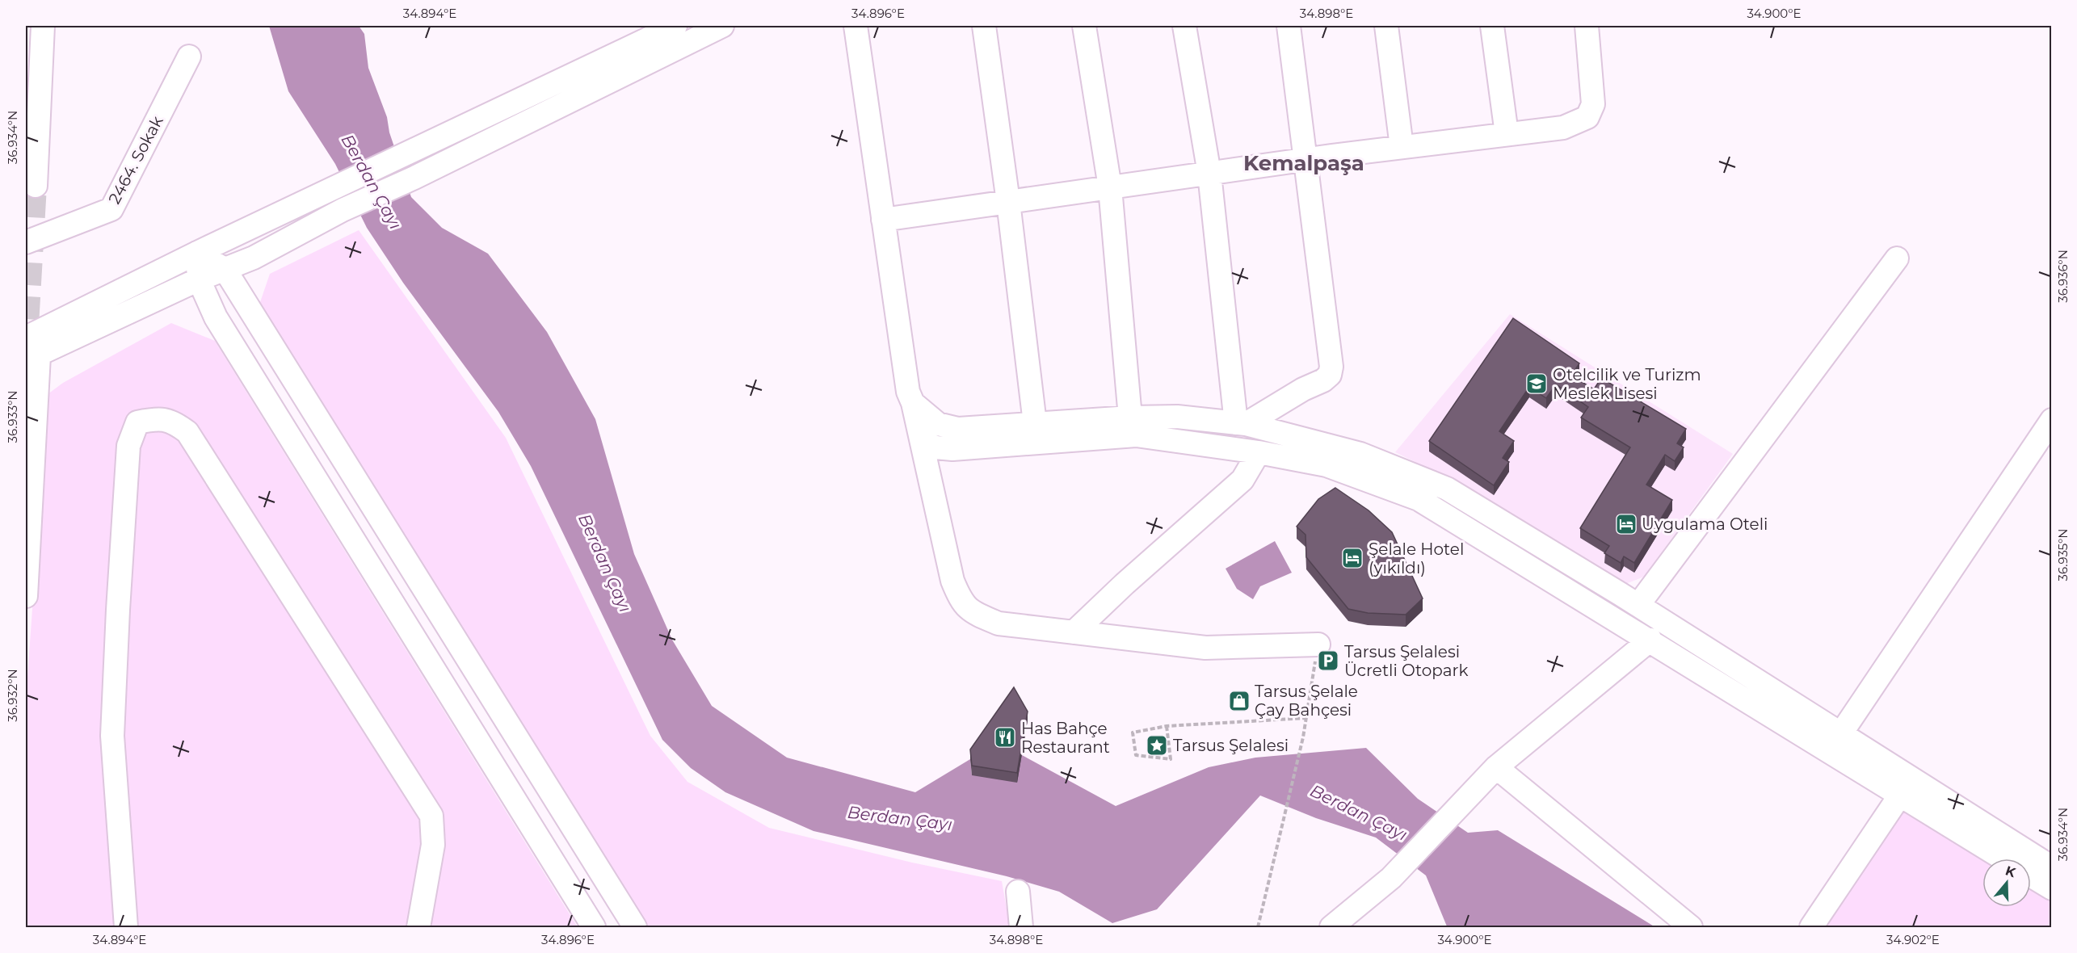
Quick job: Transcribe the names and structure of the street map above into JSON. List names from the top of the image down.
{
  "streets": {
    "street": ["2464. Sokak"]
  },
  "districts": ["Kemalpaşa"],
  "water": ["Berdan Çayı"],
  "places": {
    "school or university": ["Otelcilik ve Turizm Meslek Lisesi"],
    "hotel": ["Uygulama Oteli", "Şelale Hotel (yıkıldı)"],
    "parking": ["Tarsus Şelalesi Ücretli Otopark"],
    "shop": ["Tarsus Şelale Çay Bahçesi"],
    "restaurant": ["Has Bahçe Restaurant"],
    "place": ["Tarsus Şelalesi"]
  },
  "north": "top",
  "coordinates": [
    "34.894°E",
    "34.896°E",
    "34.898°E",
    "34.900°E",
    "36.934°N",
    "36.936°N",
    "36.933°N",
    "36.935°N",
    "36.932°N",
    "34.902°E"
  ]
}
